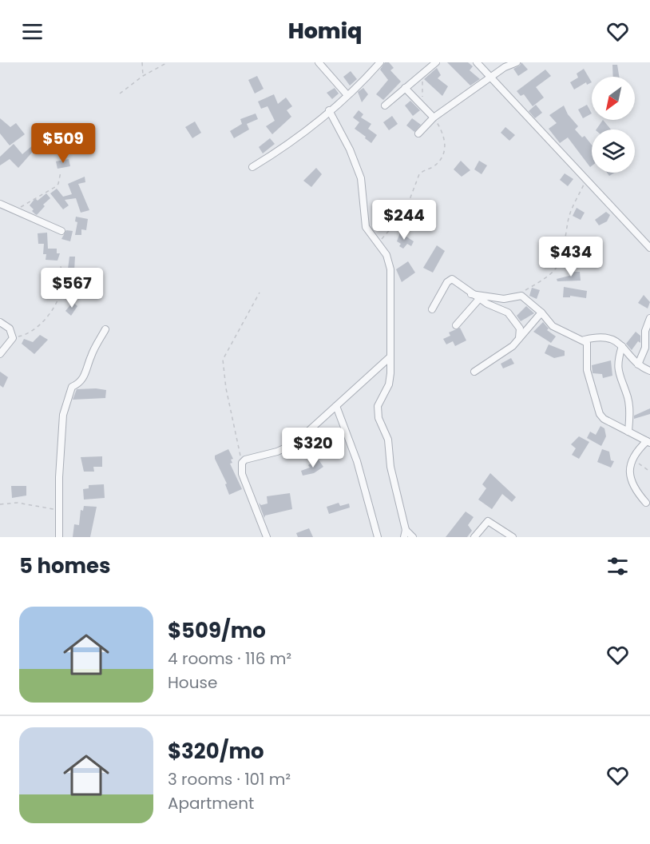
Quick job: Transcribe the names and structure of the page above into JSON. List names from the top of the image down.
{
  "north": "bottom left",
  "page": {
    "header": "Homiq",
    "price": [
      "$509",
      "$244",
      "$434",
      "$567",
      "$320"
    ],
    "heading": "5 homes",
    "list": [
      {
        "name": "$509/mo",
        "note": "4 rooms · 116 m² · House"
      },
      {
        "name": "$320/mo",
        "note": "3 rooms · 101 m² · Apartment"
      }
    ]
  }
}
